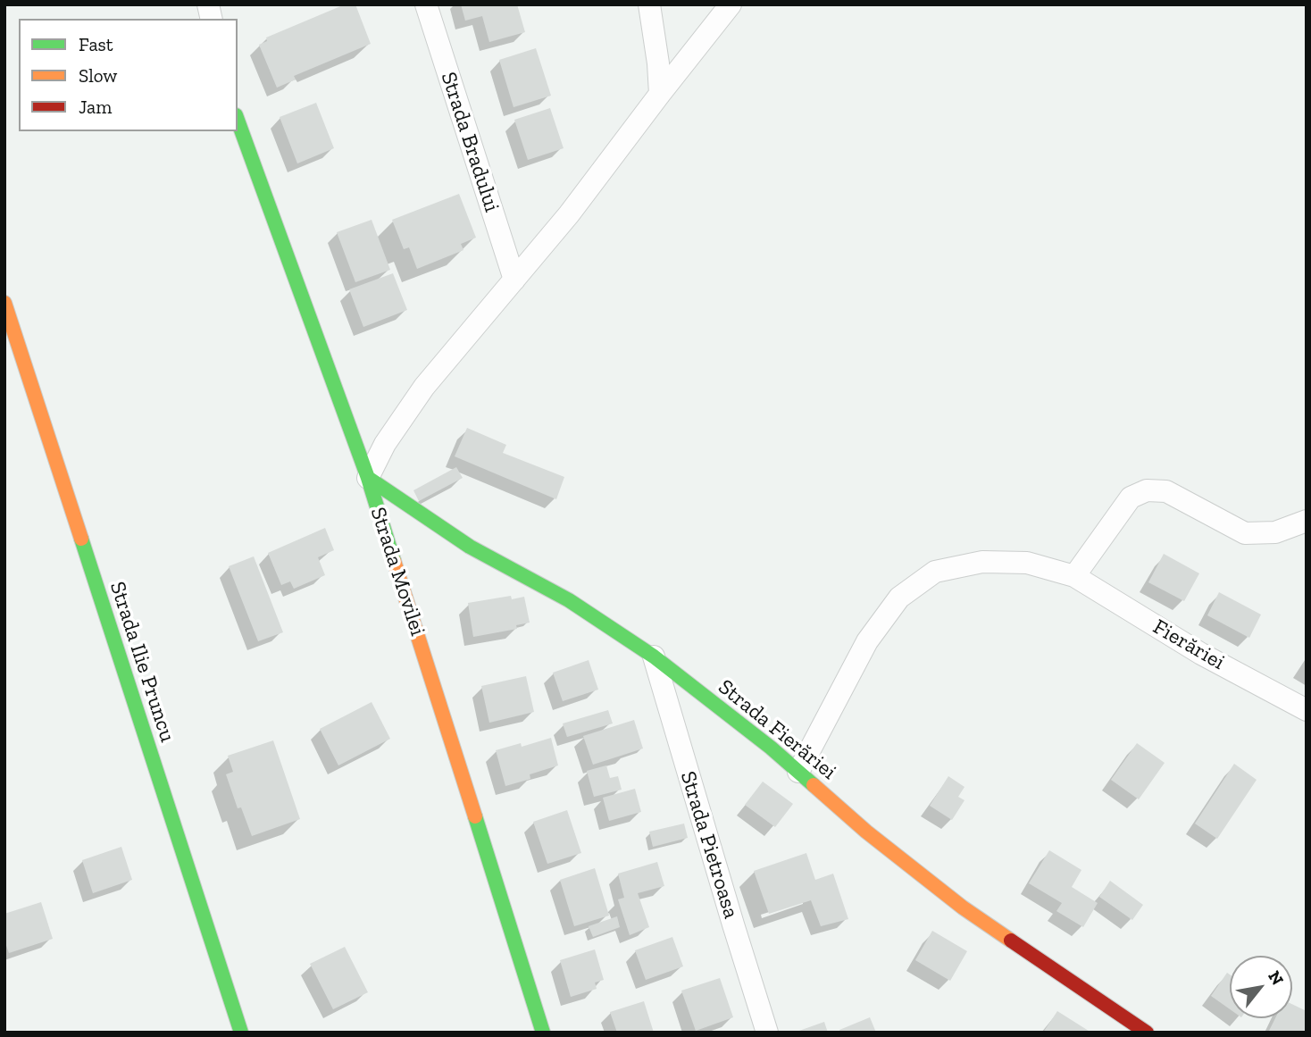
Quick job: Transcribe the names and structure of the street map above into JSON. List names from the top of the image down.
{
  "streets": {
    "street": [
      "Strada Bradului",
      "Strada Movilei",
      "Fierăriei",
      "Strada Ilie Pruncu",
      "Strada Fierăriei",
      "Strada Pietroasa"
    ]
  },
  "crossings": [
    ["Strada Movilei", "Strada Fierăriei"],
    ["Fierăriei", "Strada Fierăriei"],
    ["Strada Fierăriei", "Strada Pietroasa"]
  ],
  "legend": ["Fast", "Slow", "Jam"],
  "north": "top right"
}
